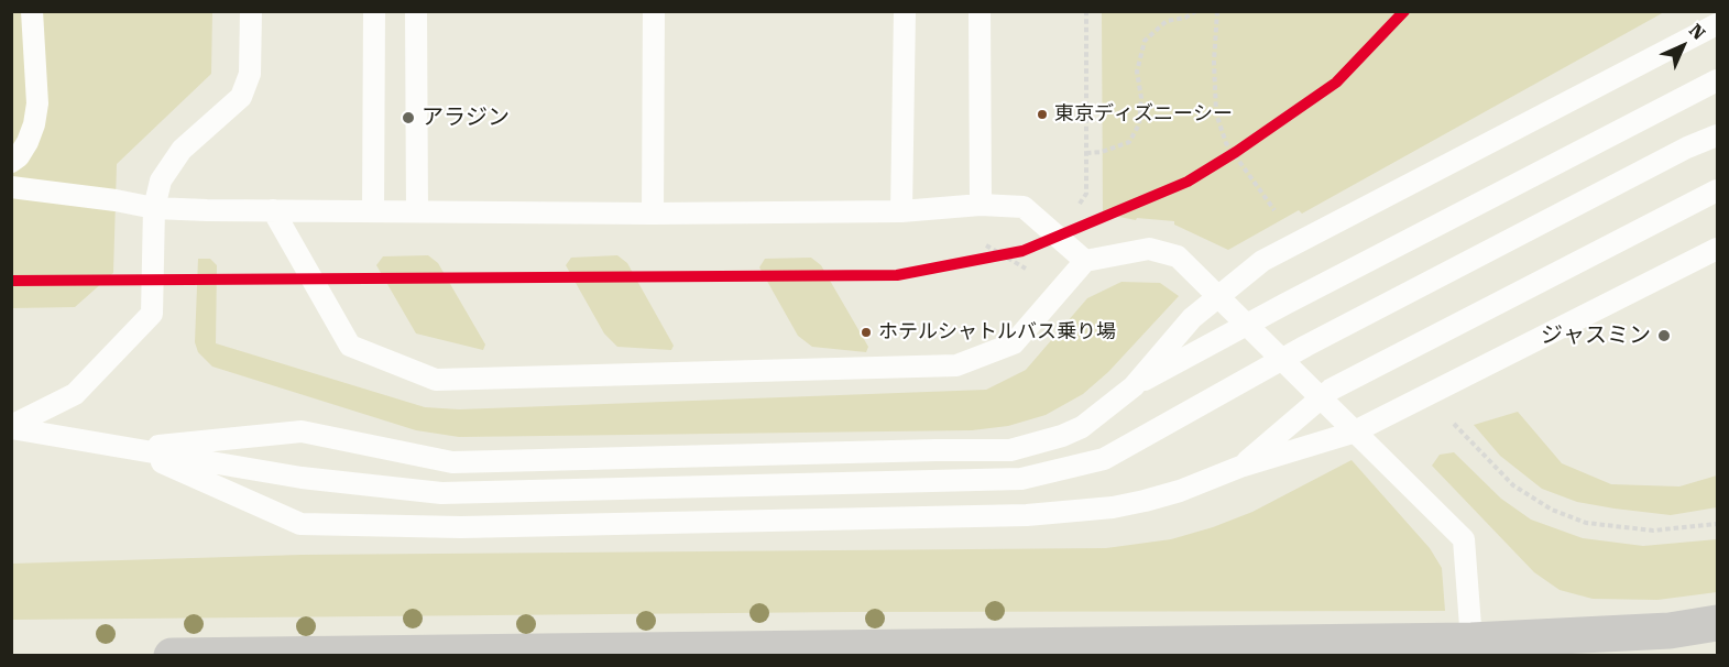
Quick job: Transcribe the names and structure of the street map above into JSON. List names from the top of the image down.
{
  "places": [
    "東京ディズニーシー",
    "アラジン",
    "ホテルシャトルバス乗り場",
    "ジャスミン"
  ],
  "north": "top right"
}
